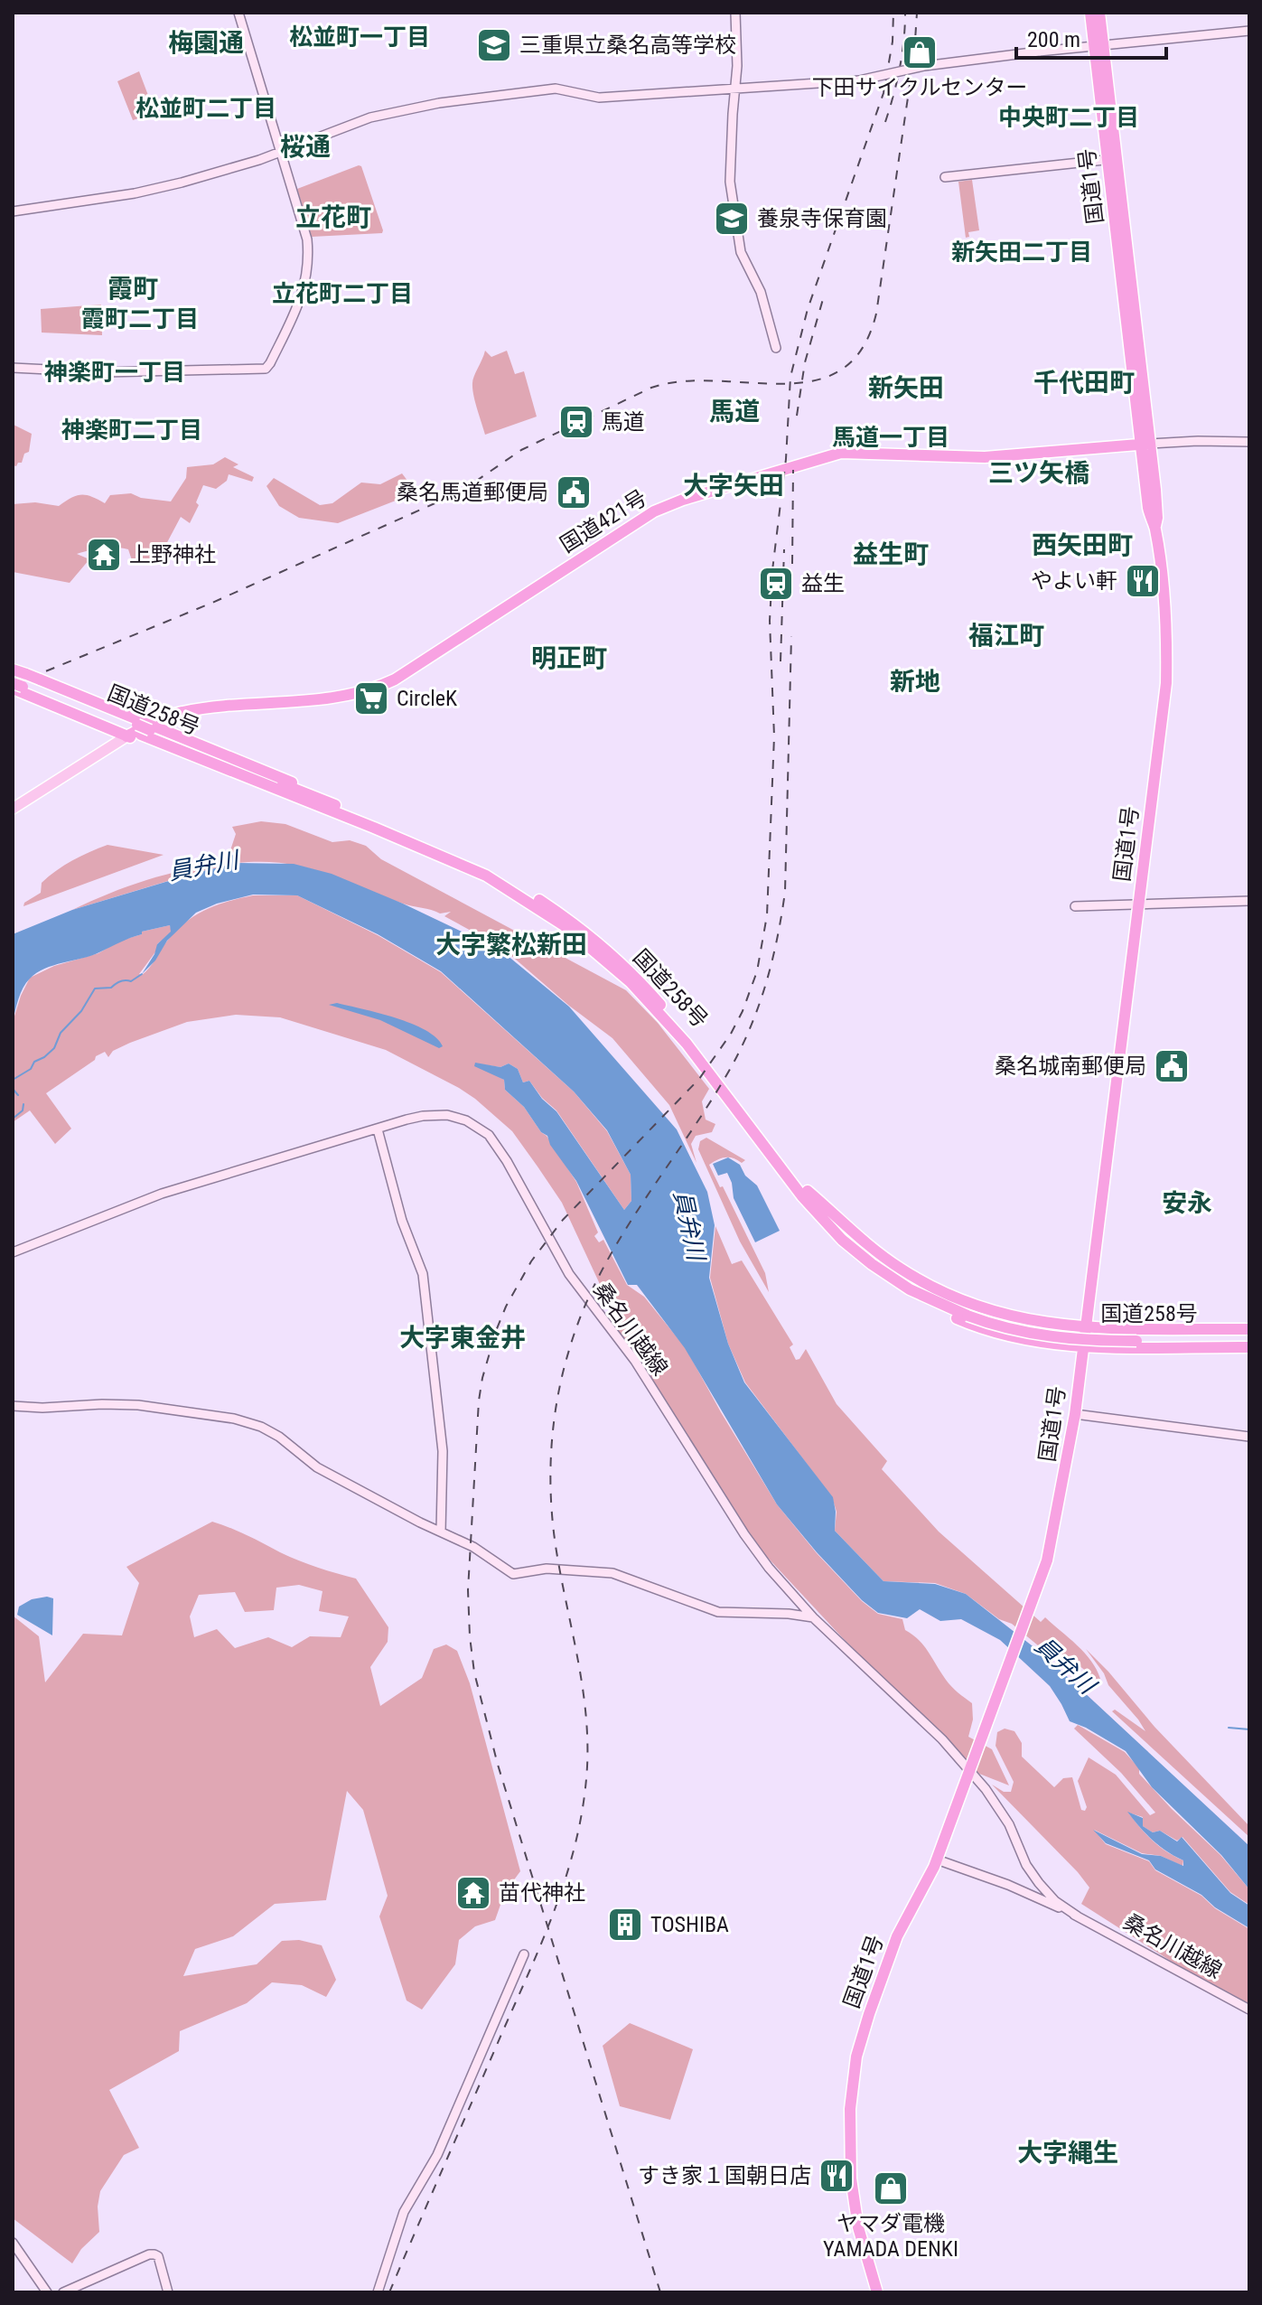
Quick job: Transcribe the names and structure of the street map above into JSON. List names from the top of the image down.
{
  "streets": {
    "highway": ["国道1号", "国道421号", "国道258号"],
    "street": ["桑名川越線"]
  },
  "crossings": [
    ["国道1号", "国道421号"],
    ["国道1号", "桑名川越線"],
    ["国道421号", "国道258号"]
  ],
  "districts": [
    "松並町一丁目",
    "梅園通",
    "松並町二丁目",
    "中央町二丁目",
    "桜通",
    "立花町",
    "新矢田二丁目",
    "霞町",
    "立花町二丁目",
    "霞町二丁目",
    "神楽町一丁目",
    "千代田町",
    "新矢田",
    "馬道",
    "神楽町二丁目",
    "馬道一丁目",
    "三ツ矢橋",
    "大字矢田",
    "西矢田町",
    "益生町",
    "福江町",
    "明正町",
    "新地",
    "大字繁松新田",
    "安永",
    "大字東金井",
    "大字縄生"
  ],
  "water": ["員弁川"],
  "places": {
    "school or university": ["三重県立桑名高等学校", "養泉寺保育園"],
    "shop": ["下田サイクルセンター", "ヤマダ電機 YAMADA DENKI"],
    "station": ["馬道", "益生"],
    "public building": ["桑名馬道郵便局", "桑名城南郵便局"],
    "temple": ["上野神社", "苗代神社"],
    "restaurant": ["やよい軒", "すき家１国朝日店"],
    "supermarket": ["CircleK"],
    "building": ["TOSHIBA"]
  },
  "scale_bar": "200 m"
}
